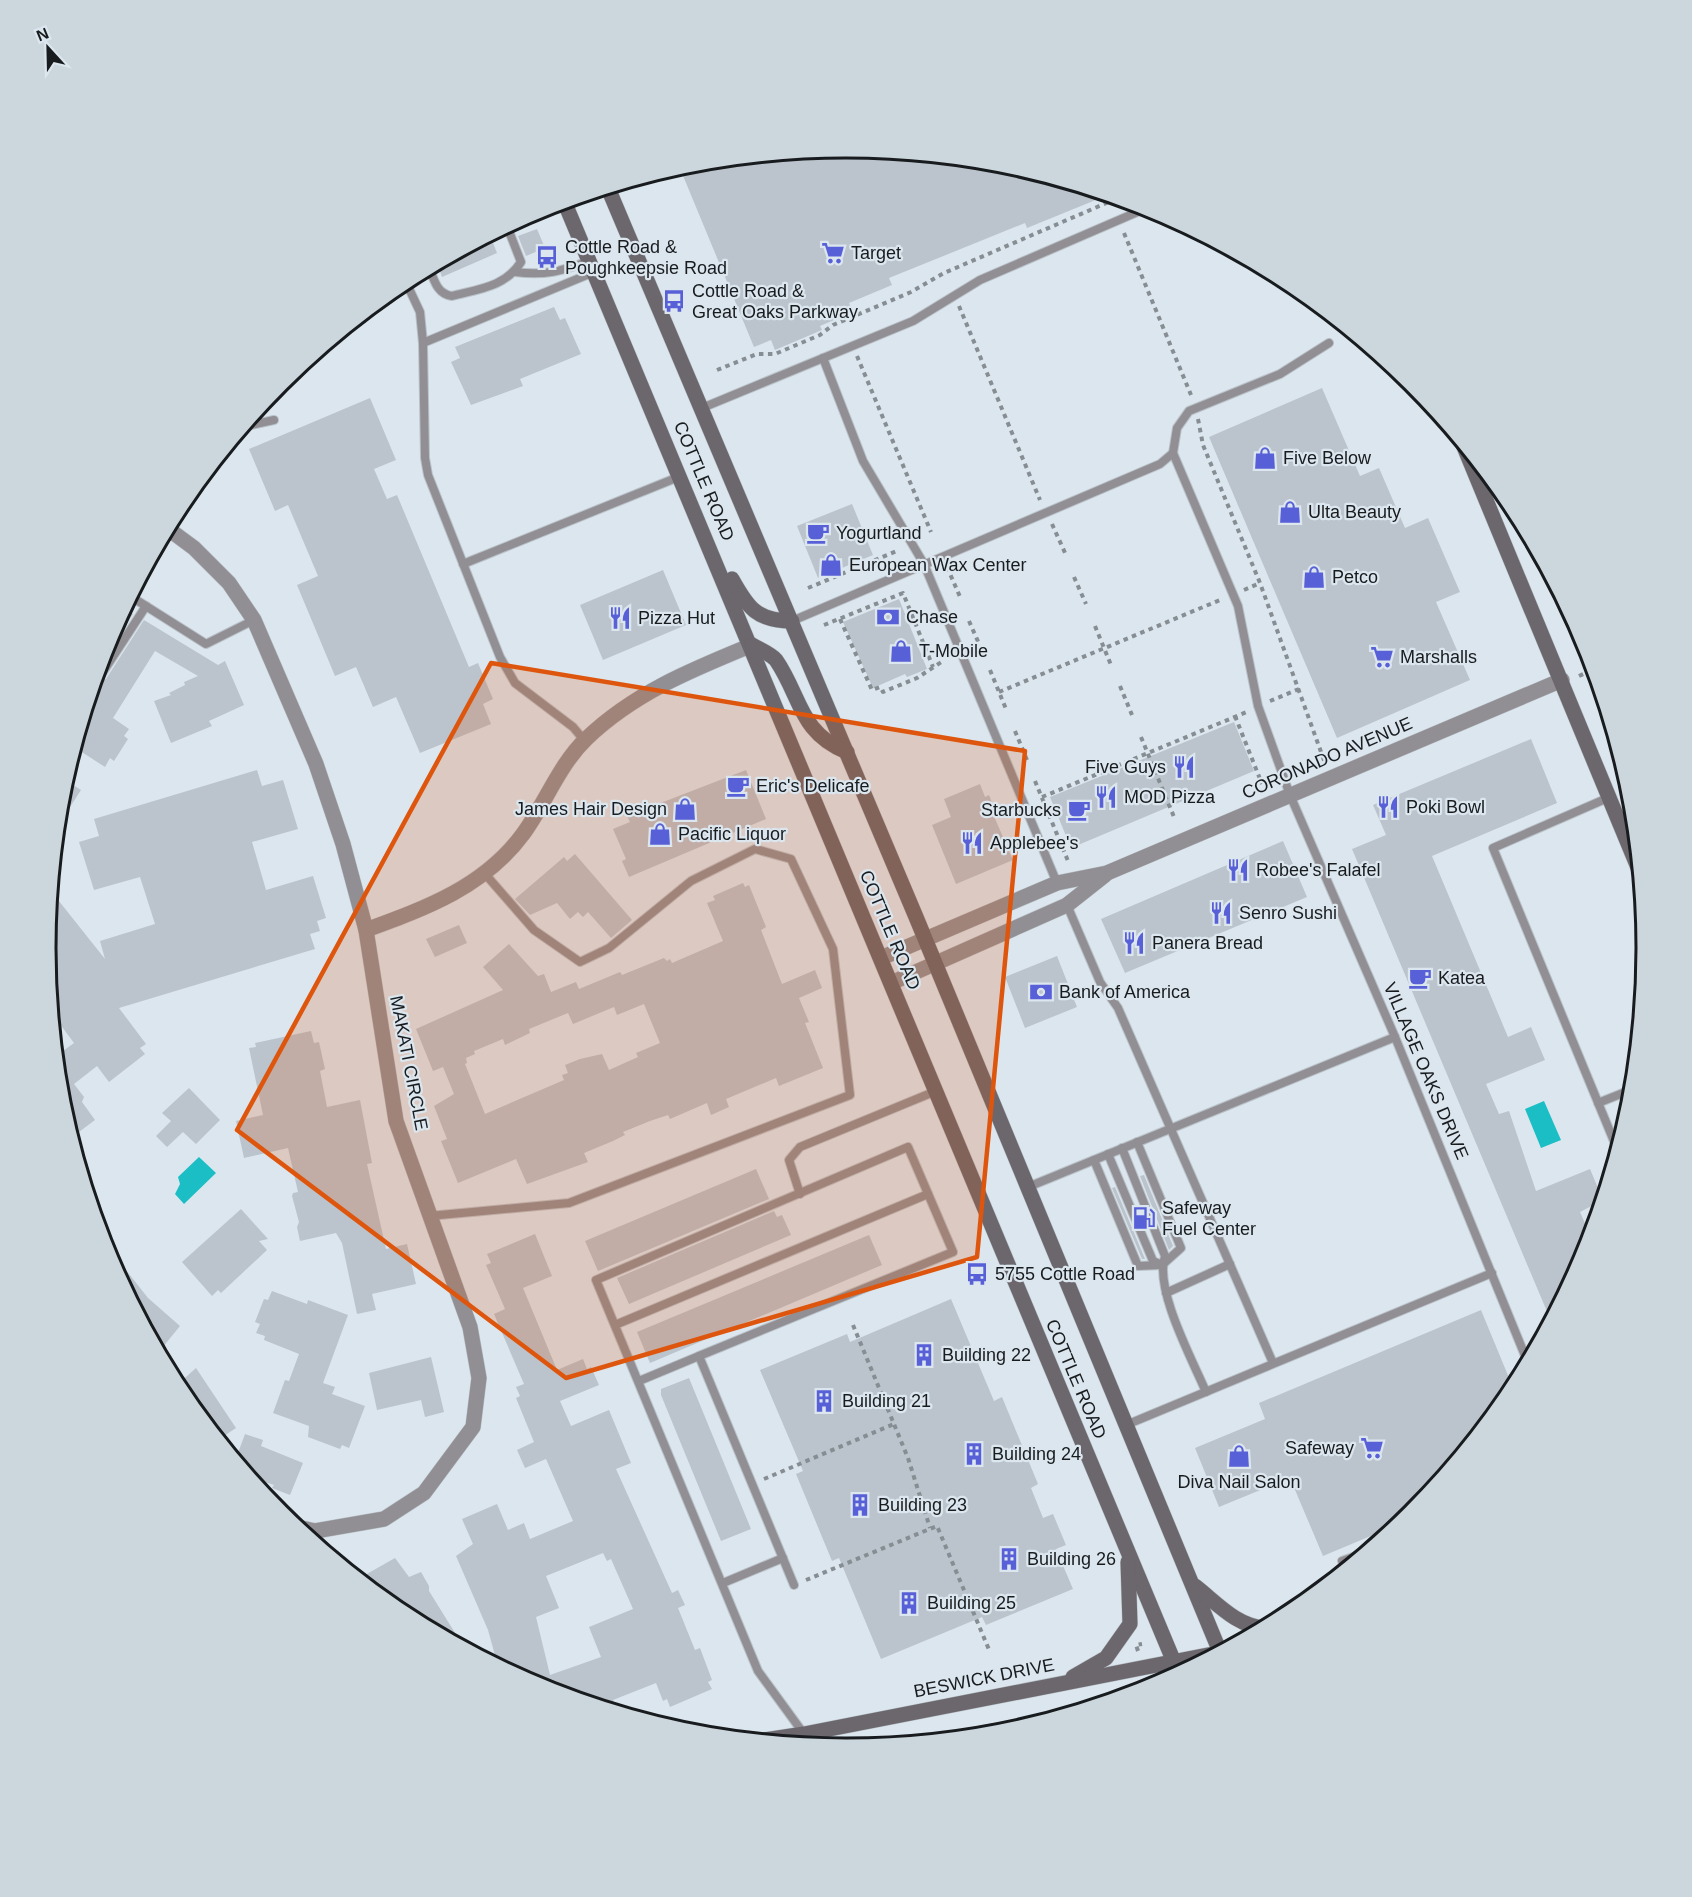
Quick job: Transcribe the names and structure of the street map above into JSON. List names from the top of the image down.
{
  "streets": {
    "main road": ["COTTLE ROAD", "BESWICK DRIVE"],
    "street": ["CORONADO AVENUE", "MAKATI CIRCLE"],
    "lane": ["VILLAGE OAKS DRIVE"]
  },
  "crossings": [
    ["COTTLE ROAD", "CORONADO AVENUE"],
    ["CORONADO AVENUE", "VILLAGE OAKS DRIVE"]
  ],
  "places": {
    "supermarket": ["Target", "Marshalls", "Safeway"],
    "bus stop": ["Cottle Road & Poughkeepsie Road", "Cottle Road & Great Oaks Parkway", "5755 Cottle Road"],
    "shop": [
      "Five Below",
      "Ulta Beauty",
      "European Wax Center",
      "Petco",
      "T-Mobile",
      "James Hair Design",
      "Pacific Liquor",
      "Diva Nail Salon"
    ],
    "cafe": [
      "Yogurtland",
      "Eric's Delicafe",
      "Starbucks",
      "Katea"
    ],
    "bank": ["Chase", "Bank of America"],
    "restaurant": [
      "Pizza Hut",
      "Five Guys",
      "MOD Pizza",
      "Poki Bowl",
      "Applebee's",
      "Robee's Falafel",
      "Senro Sushi",
      "Panera Bread"
    ],
    "fuel station": ["Safeway Fuel Center"],
    "building": [
      "Building 22",
      "Building 21",
      "Building 24",
      "Building 23",
      "Building 26",
      "Building 25"
    ]
  },
  "north": "top"
}
